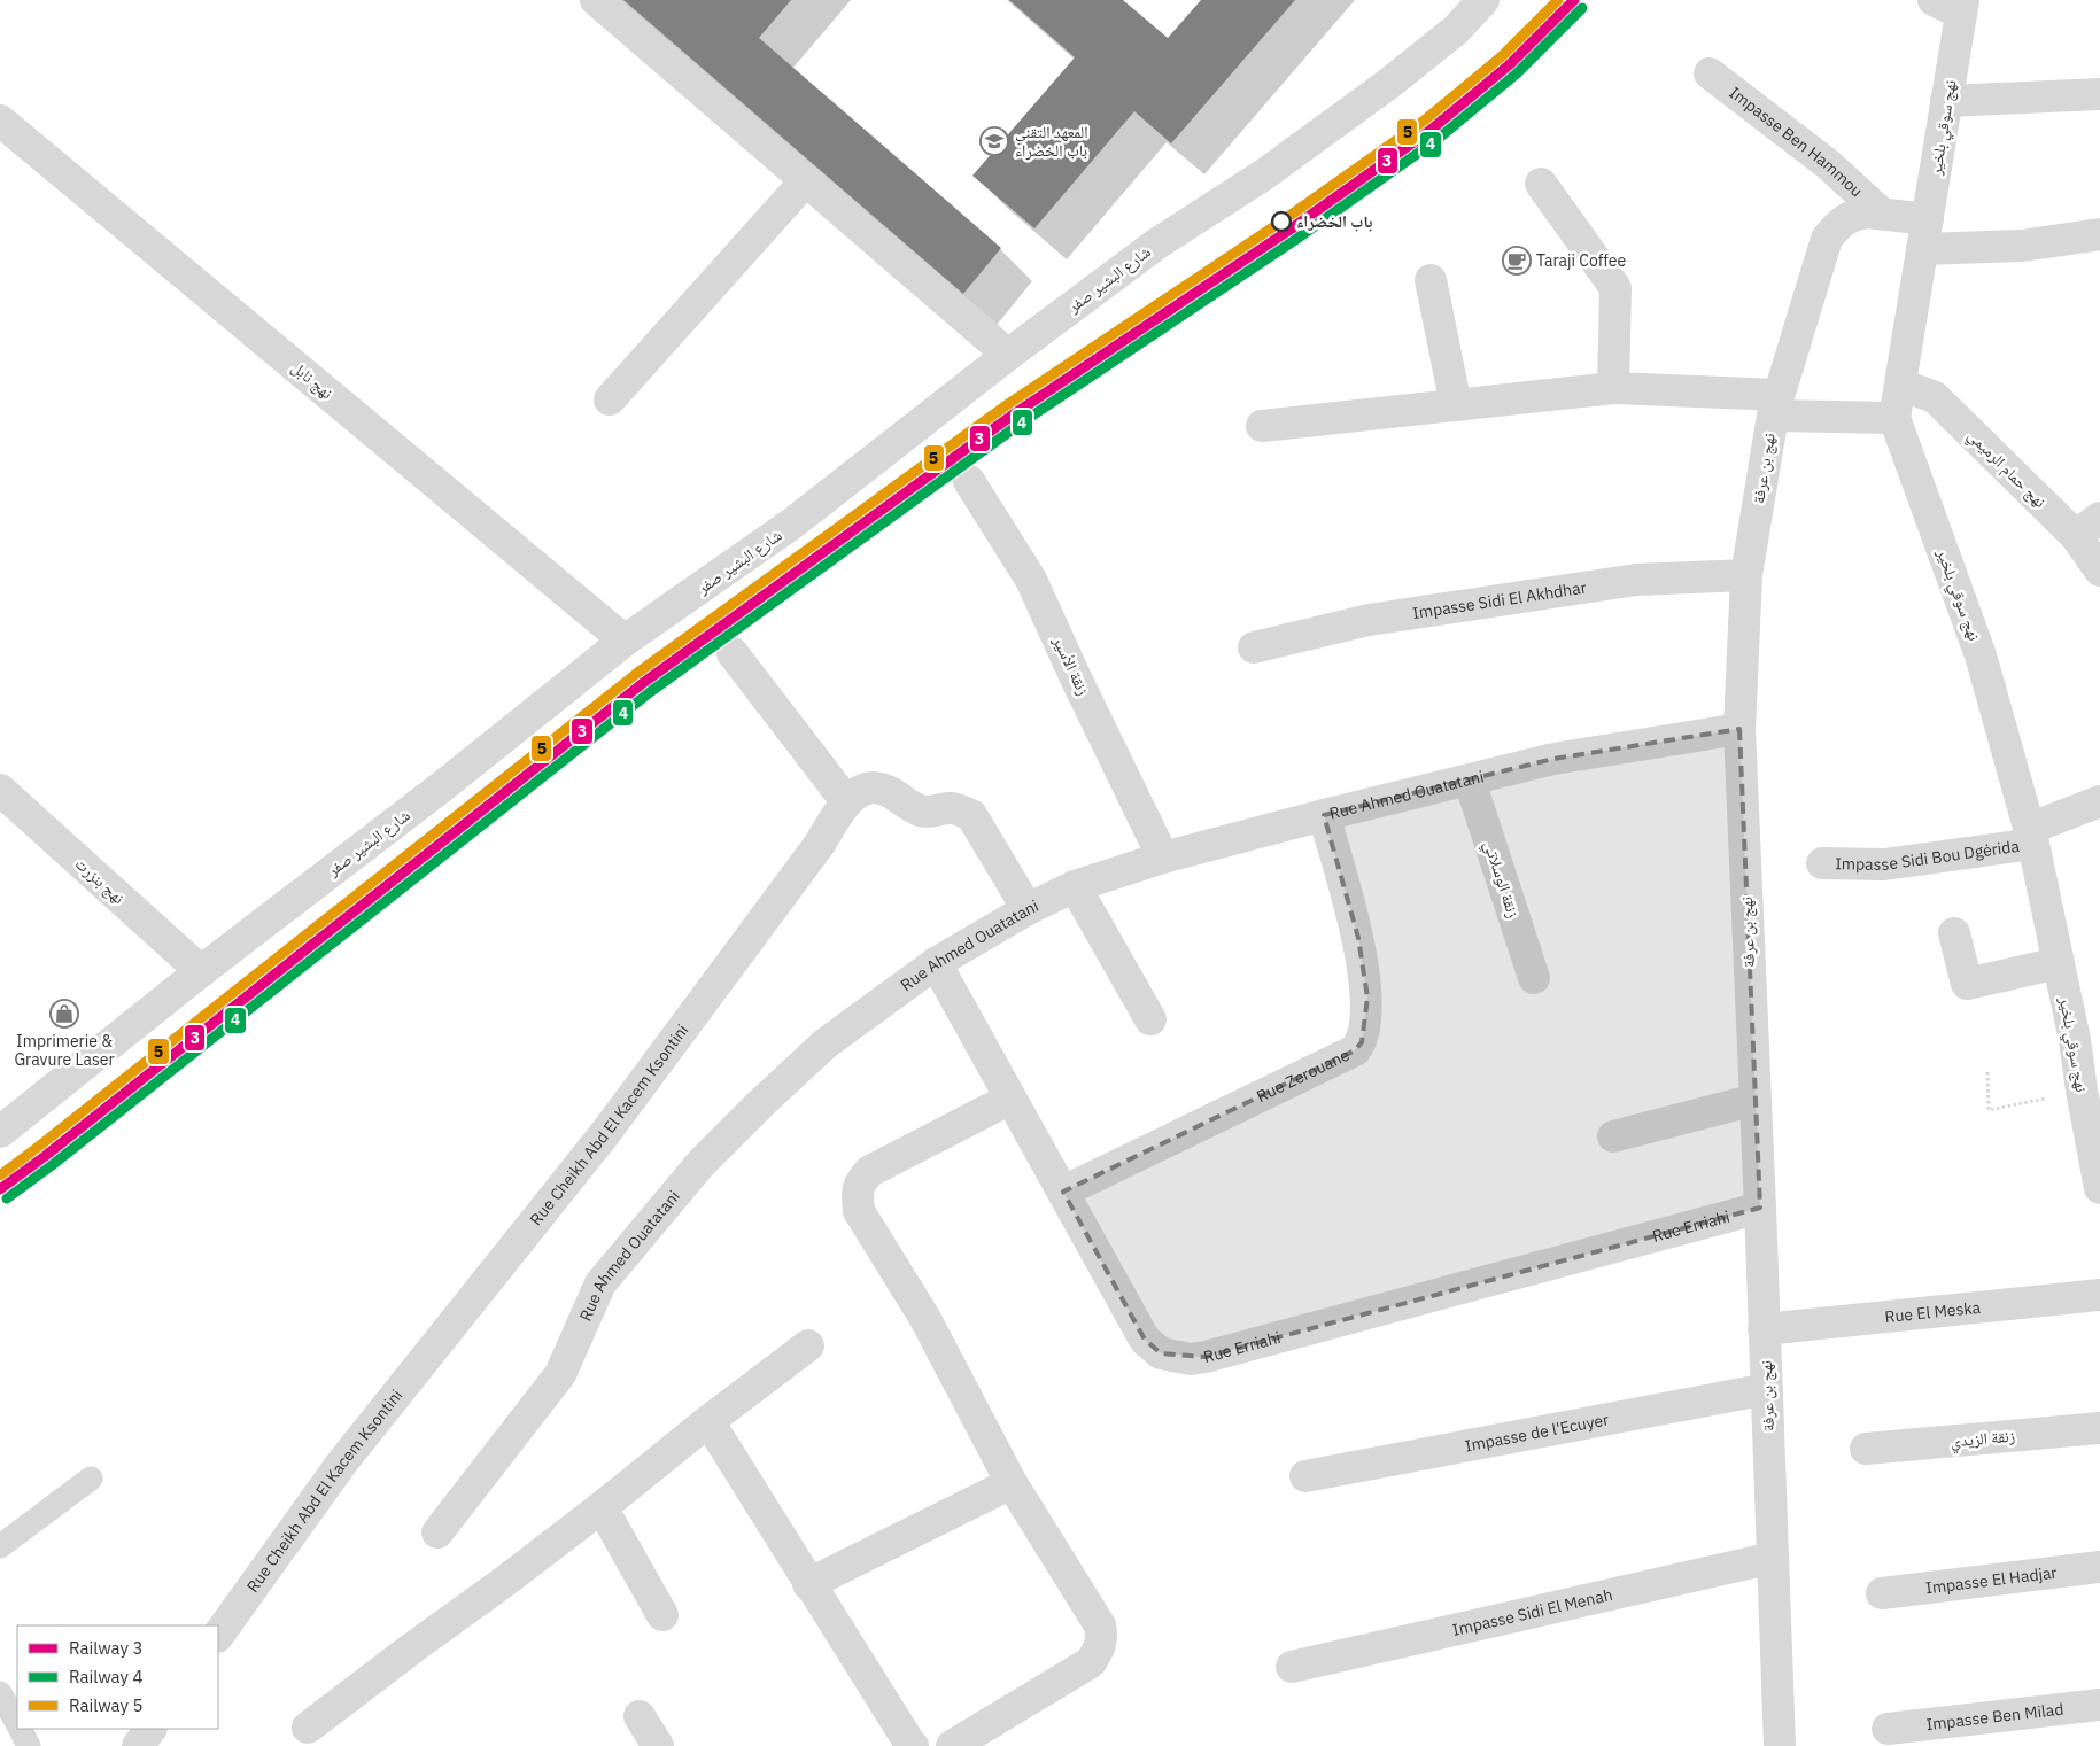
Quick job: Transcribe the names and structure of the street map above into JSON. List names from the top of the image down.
{
  "streets": {
    "street": [
      "نهج سوقي بلخير",
      "Impasse Ben Hammou",
      "شارع البشير صفر",
      "نهج نابل",
      "نهج بن عرفة",
      "نهج حمام الرميمي",
      "Impasse Sidi El Akhdhar",
      "زنقة الأسير",
      "Rue Ahmed Ouatatani",
      "Impasse Sidi Bou Dgėrida",
      "زنقة الوسلاتي",
      "نهج بنزرت",
      "Rue Zerouane",
      "Rue Cheikh Abd El Kacem Ksontini",
      "Rue Erriahi",
      "Rue El Meska",
      "Impasse de l'Ecuyer",
      "زنقة الزيدي",
      "Impasse El Hadjar",
      "Impasse Sidi El Menah",
      "Impasse Ben Milad"
    ]
  },
  "crossings": [
    ["نهج سوقي بلخير", "نهج بن عرفة"],
    ["نهج سوقي بلخير", "نهج حمام الرميمي"],
    ["نهج سوقي بلخير", "Impasse Sidi Bou Dgėrida"],
    ["Impasse Ben Hammou", "نهج بن عرفة"],
    ["شارع البشير صفر", "نهج نابل"],
    ["شارع البشير صفر", "نهج بنزرت"],
    ["نهج بن عرفة", "Impasse Sidi El Akhdhar"],
    ["نهج بن عرفة", "Rue Ahmed Ouatatani"],
    ["نهج بن عرفة", "Rue Erriahi"],
    ["نهج بن عرفة", "Rue El Meska"],
    ["نهج بن عرفة", "Impasse de l'Ecuyer"],
    ["نهج بن عرفة", "Impasse Sidi El Menah"],
    ["زنقة الأسير", "Rue Ahmed Ouatatani"],
    ["Rue Ahmed Ouatatani", "زنقة الوسلاتي"],
    ["Rue Ahmed Ouatatani", "Rue Zerouane"],
    ["Rue Ahmed Ouatatani", "Rue Erriahi"],
    ["Rue Zerouane", "Rue Erriahi"]
  ],
  "places": {
    "school or university": ["المعهد التقني باب الخضراء"],
    "other": ["باب الخضراء"],
    "cafe": ["Taraji Coffee"],
    "shop": ["Imprimerie & Gravure Laser"]
  },
  "lines": ["rail line 3", "rail line 5", "rail line 4"],
  "legend": ["Railway 3", "Railway 4", "Railway 5"]
}
